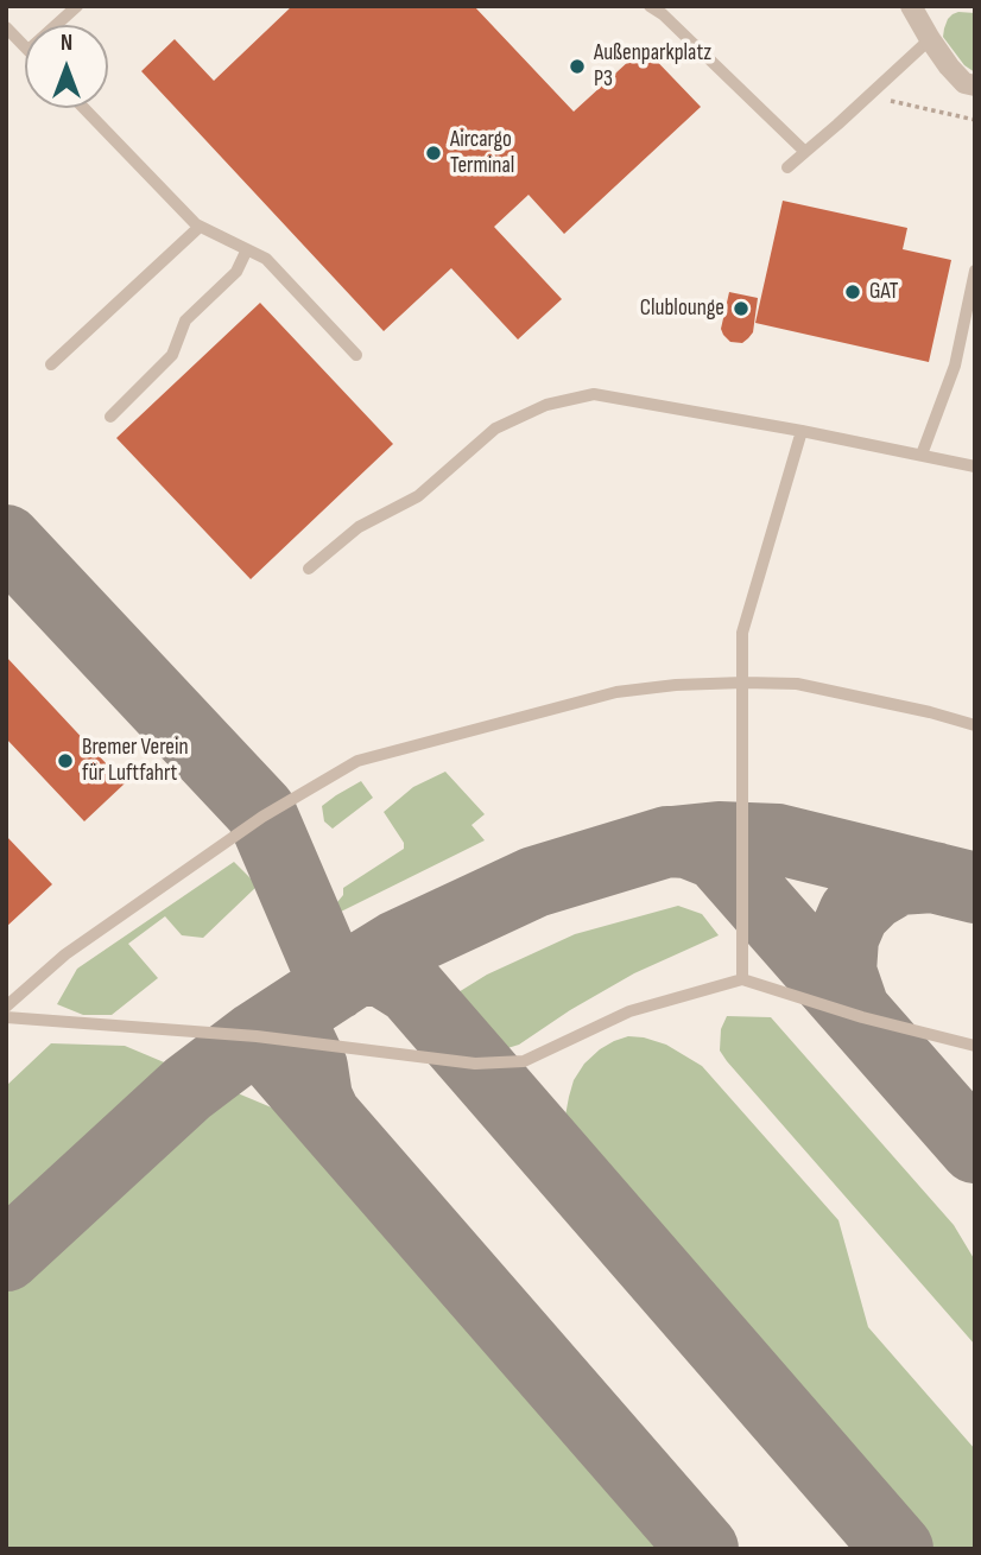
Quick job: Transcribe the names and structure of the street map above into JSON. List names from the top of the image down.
{
  "places": [
    "Außenparkplatz P3",
    "Aircargo Terminal",
    "GAT",
    "Clublounge",
    "Bremer Verein für Luftfahrt"
  ],
  "north": "top"
}
